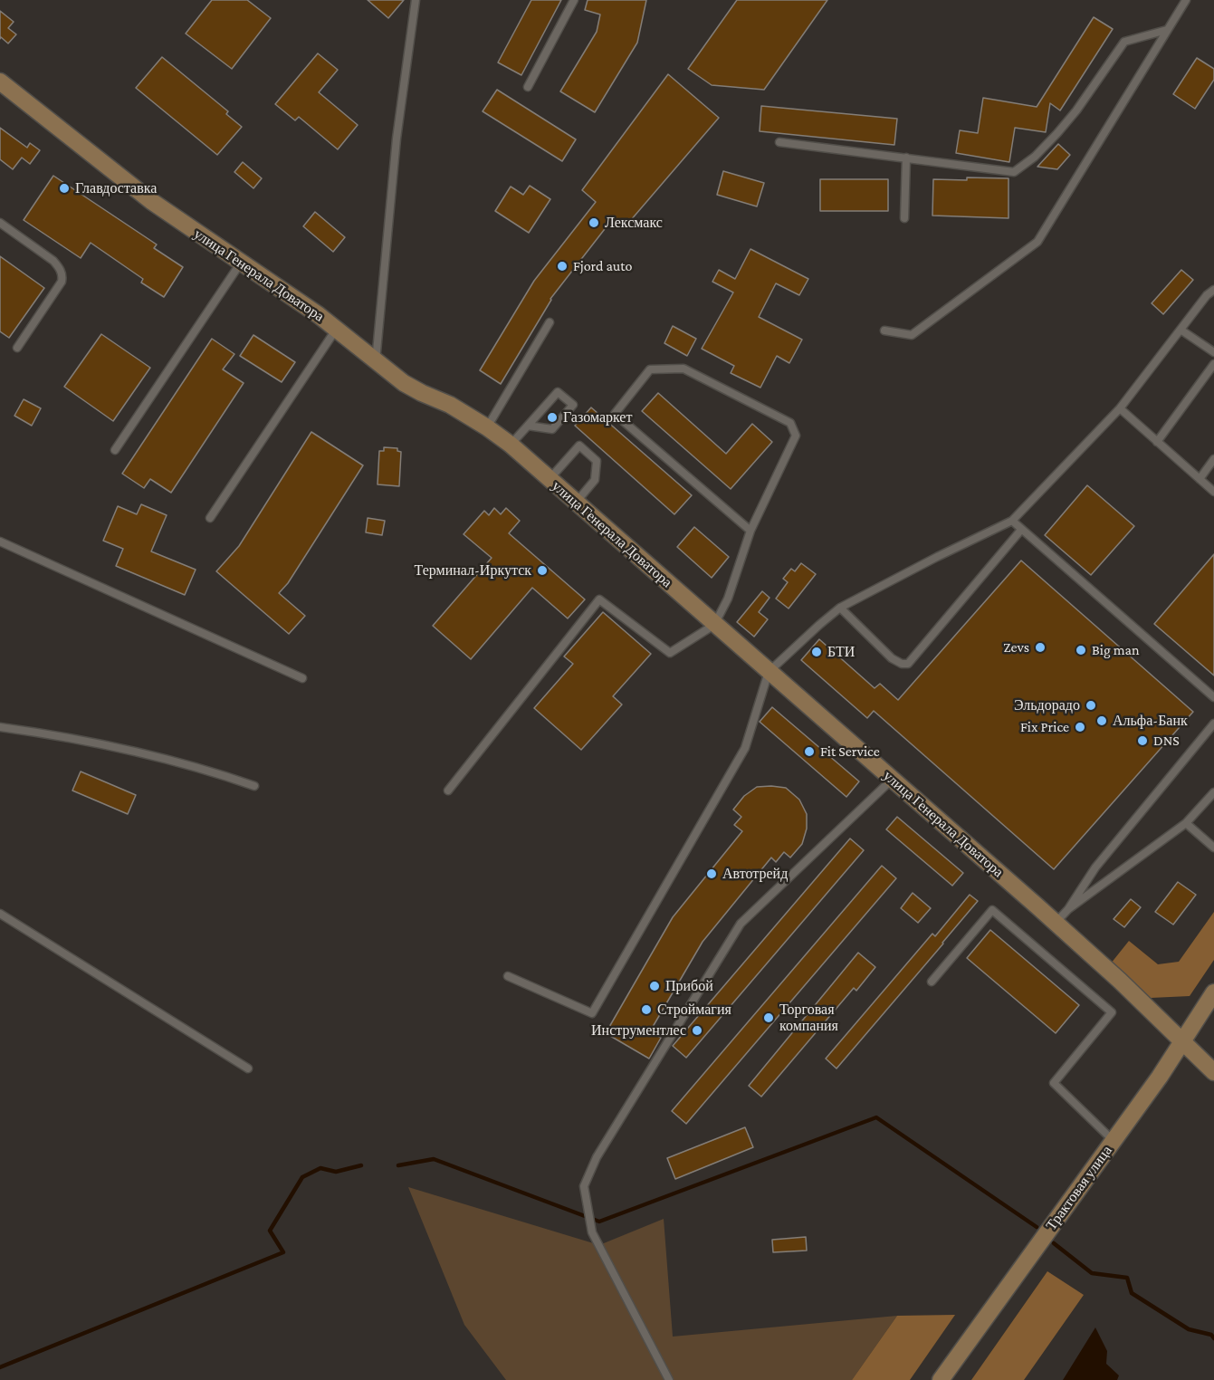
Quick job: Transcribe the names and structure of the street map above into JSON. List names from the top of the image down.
{
  "streets": {
    "street": ["улица Генерала Доватора", "Трактовая улица"]
  },
  "crossings": [
    ["улица Генерала Доватора", "Трактовая улица"]
  ],
  "places": [
    "Главдоставка",
    "Лексмакс",
    "Fjord auto",
    "Газомаркет",
    "Терминал-Иркутск",
    "Zevs",
    "Big man",
    "БТИ",
    "Эльдорадо",
    "Альфа-Банк",
    "Fix Price",
    "DNS",
    "Fit Service",
    "Автотрейд",
    "Прибой",
    "Строймагия",
    "Торговая компания",
    "Инструментлес"
  ]
}
